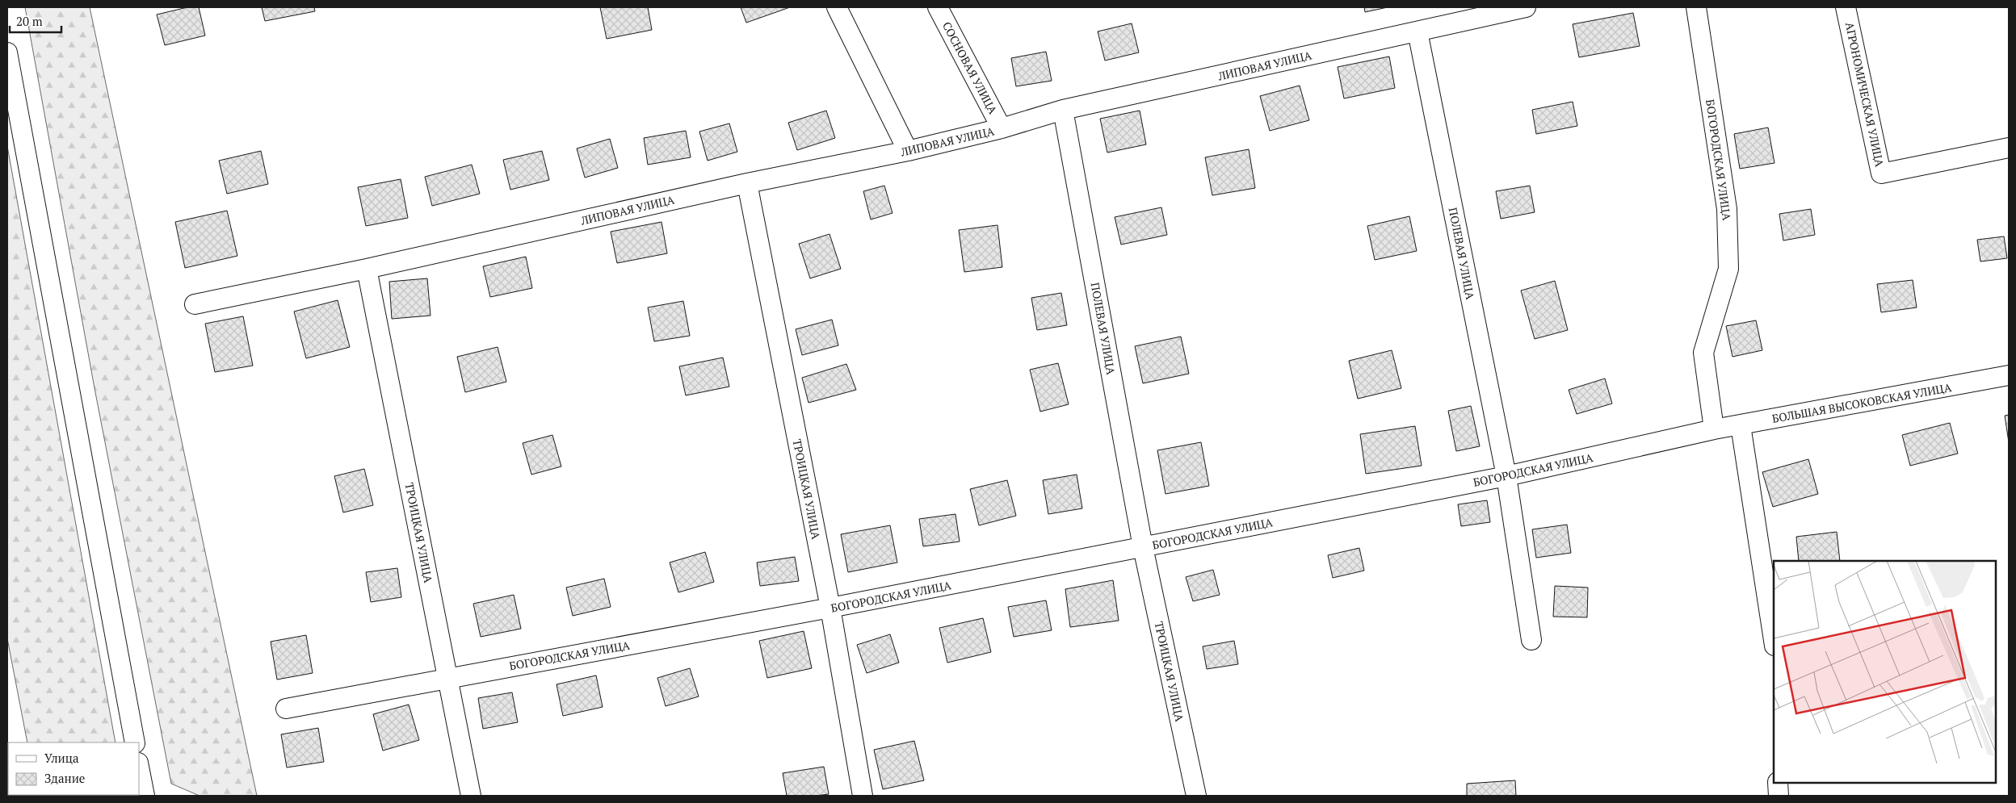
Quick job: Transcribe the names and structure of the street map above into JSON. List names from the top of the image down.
{
  "streets": {
    "street": [
      "ЛИПОВАЯ УЛИЦА",
      "СОСНОВАЯ УЛИЦА",
      "АГРОНОМИЧЕСКАЯ УЛИЦА",
      "БОГОРОДСКАЯ УЛИЦА",
      "ПОЛЕВАЯ УЛИЦА",
      "БОЛЬШАЯ ВЫСОКОВСКАЯ УЛИЦА",
      "ТРОИЦКАЯ УЛИЦА"
    ]
  },
  "crossings": [
    ["ЛИПОВАЯ УЛИЦА", "СОСНОВАЯ УЛИЦА"],
    ["ЛИПОВАЯ УЛИЦА", "ПОЛЕВАЯ УЛИЦА"],
    ["ЛИПОВАЯ УЛИЦА", "ТРОИЦКАЯ УЛИЦА"],
    ["БОГОРОДСКАЯ УЛИЦА", "ПОЛЕВАЯ УЛИЦА"],
    ["БОГОРОДСКАЯ УЛИЦА", "БОЛЬШАЯ ВЫСОКОВСКАЯ УЛИЦА"],
    ["БОГОРОДСКАЯ УЛИЦА", "ТРОИЦКАЯ УЛИЦА"],
    ["ПОЛЕВАЯ УЛИЦА", "ТРОИЦКАЯ УЛИЦА"]
  ],
  "legend": ["Улица", "Здание"],
  "scale_bar": "20 m"
}
